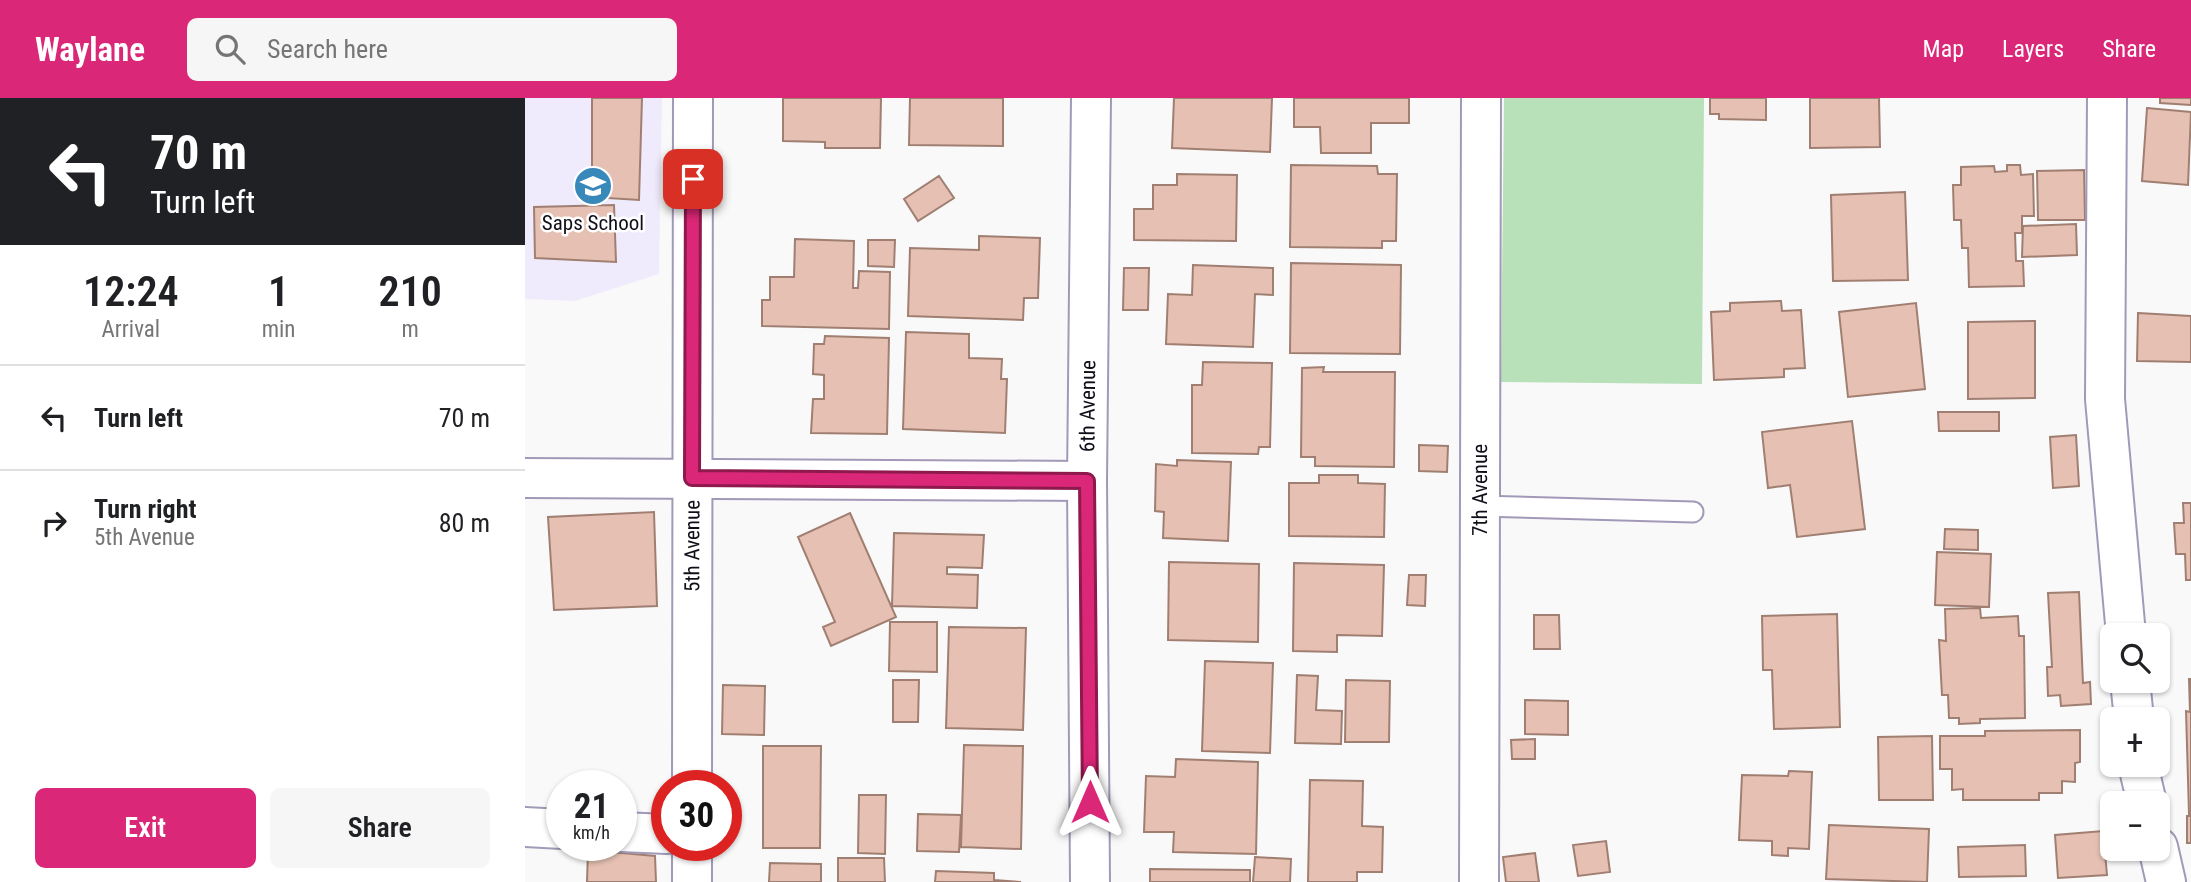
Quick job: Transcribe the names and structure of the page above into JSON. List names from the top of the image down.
{
  "streets": {
    "street": ["6th Avenue", "7th Avenue", "5th Avenue"]
  },
  "places": {
    "school or university": ["Saps School"]
  },
  "page": {
    "header": "Waylane",
    "search": "Search here",
    "nav": ["Map", "Layers", "Share"],
    "turn": ["70 m", "Turn left"],
    "eta": [
      "12:24",
      "Arrival",
      "1",
      "min",
      "210",
      "m"
    ],
    "list": [
      {
        "name": "Turn left",
        "value": "70 m"
      },
      {
        "name": "Turn right",
        "note": "5th Avenue",
        "value": "80 m"
      }
    ],
    "map_buttons": ["+", "−"],
    "speed": "21 km/h",
    "limit": "30",
    "buttons": ["Exit", "Share"]
  }
}
